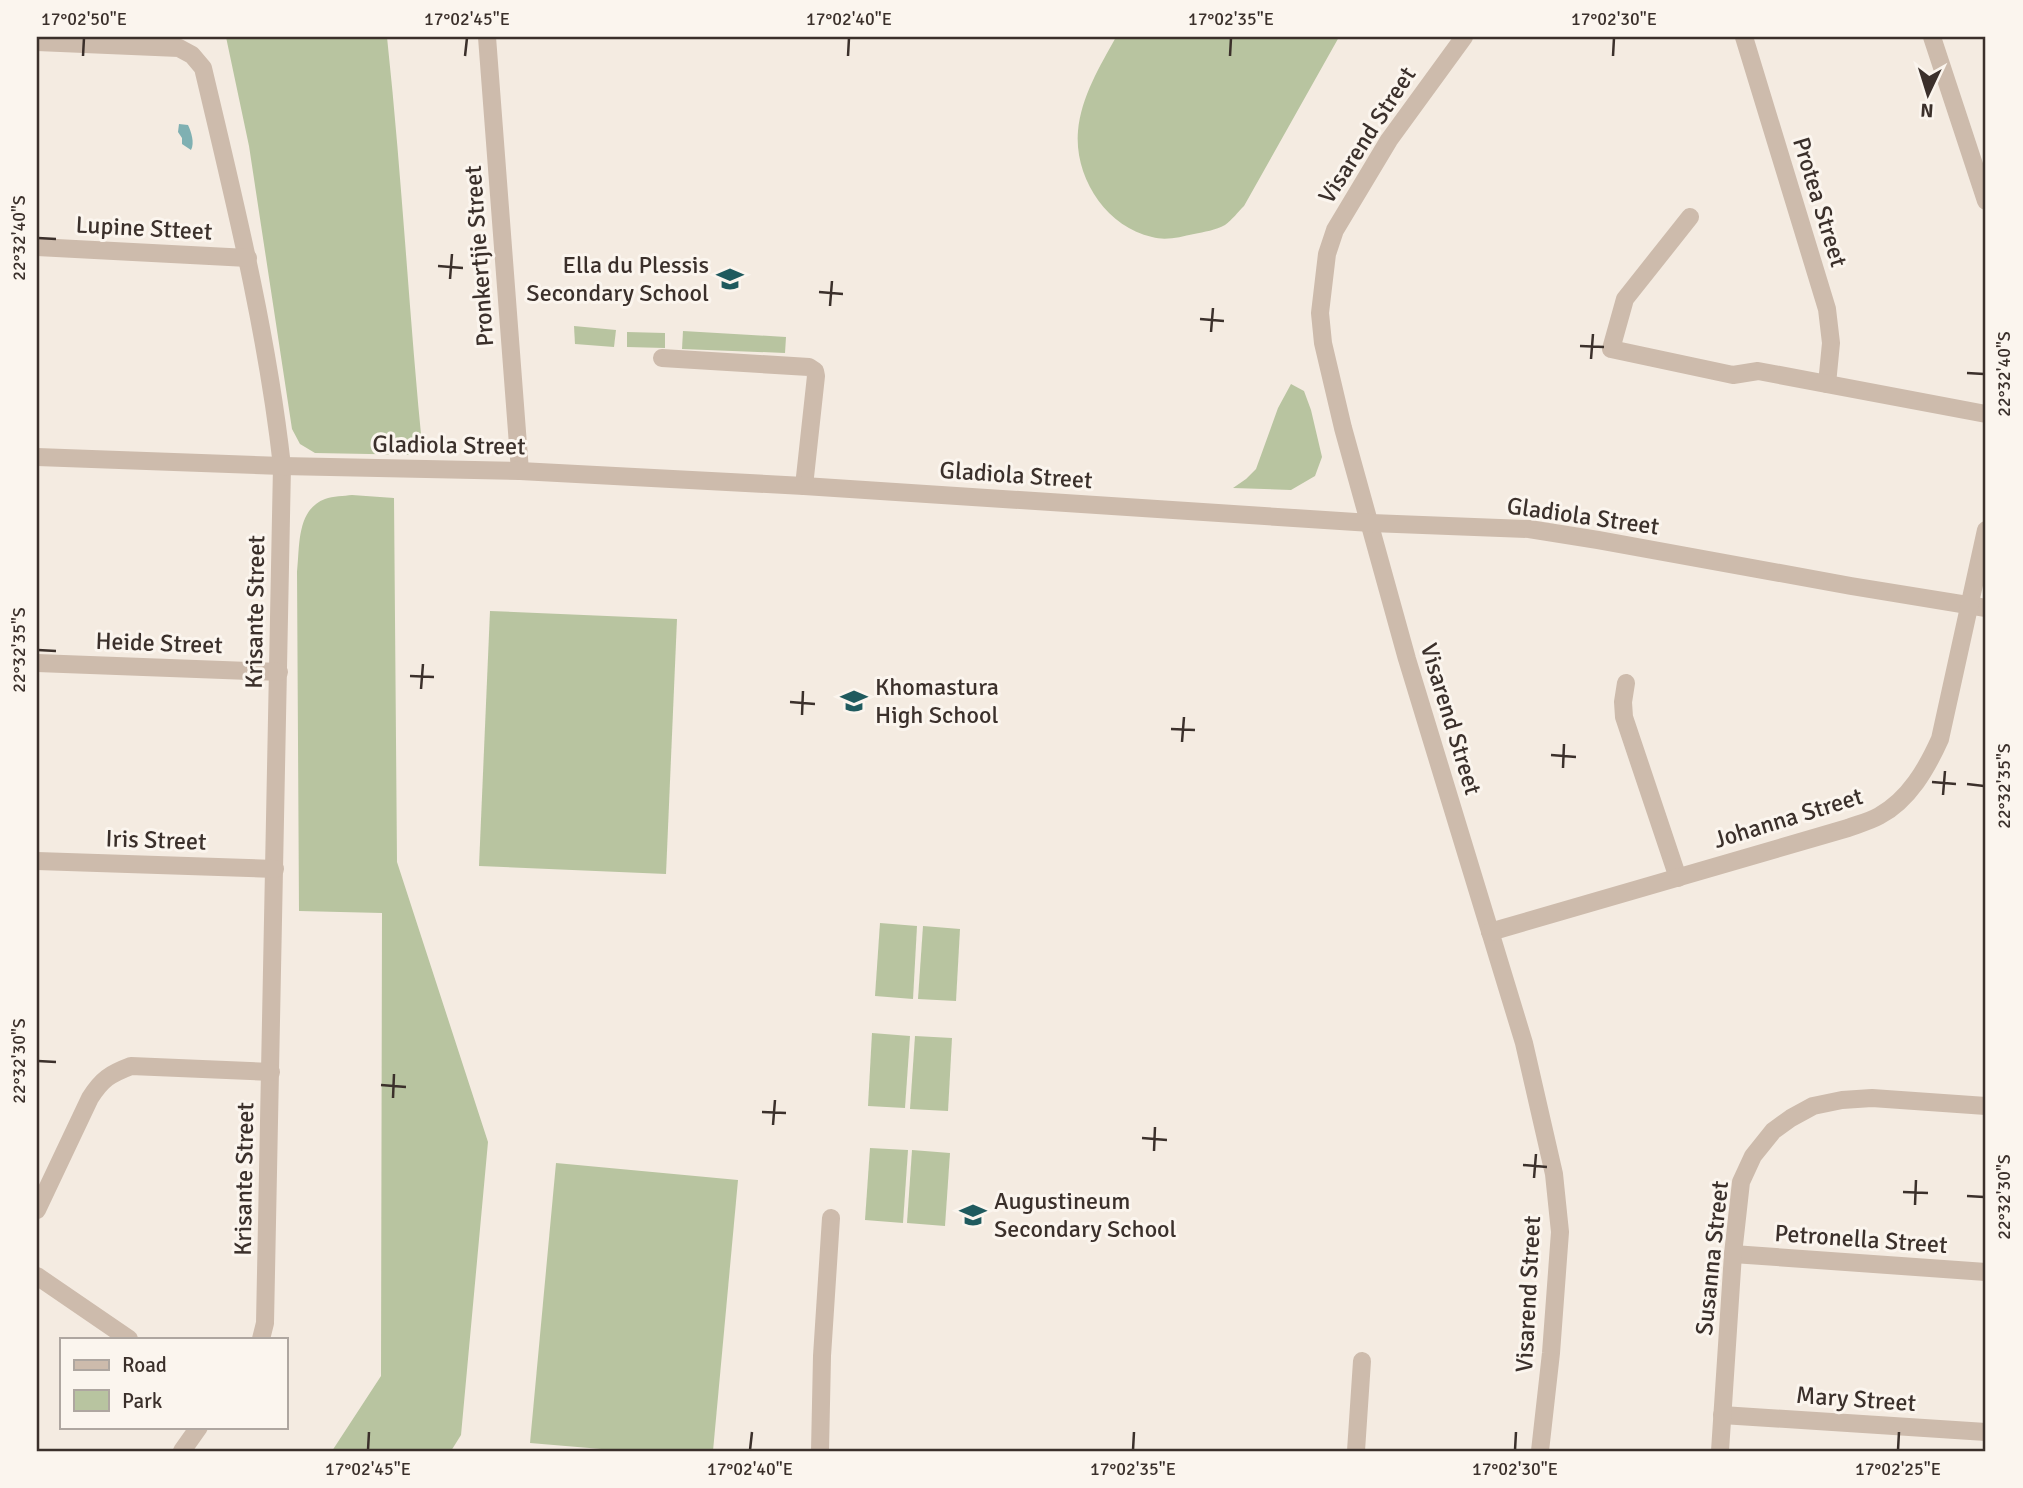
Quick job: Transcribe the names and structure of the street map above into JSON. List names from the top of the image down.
{
  "streets": {
    "street": [
      "Visarend Street",
      "Protea Street",
      "Lupine Stteet",
      "Pronkertjie Street",
      "Gladiola Street",
      "Krisante Street",
      "Heide Street",
      "Johanna Street",
      "Iris Street",
      "Petronella Street",
      "Susanna Street",
      "Mary Street"
    ]
  },
  "crossings": [
    ["Visarend Street", "Gladiola Street"],
    ["Visarend Street", "Johanna Street"],
    ["Lupine Stteet", "Krisante Street"],
    ["Pronkertjie Street", "Gladiola Street"],
    ["Gladiola Street", "Krisante Street"],
    ["Gladiola Street", "Johanna Street"],
    ["Krisante Street", "Heide Street"],
    ["Krisante Street", "Iris Street"],
    ["Petronella Street", "Susanna Street"],
    ["Susanna Street", "Mary Street"]
  ],
  "places": {
    "school or university": ["Ella du Plessis Secondary School", "Khomastura High School", "Augustineum Secondary School"]
  },
  "legend": ["Road", "Park"],
  "north": "bottom",
  "coordinates": [
    "17°02'50\"E",
    "17°02'45\"E",
    "17°02'40\"E",
    "17°02'35\"E",
    "17°02'30\"E",
    "22°32'40\"S",
    "22°32'35\"S",
    "22°32'30\"S",
    "17°02'25\"E"
  ]
}
